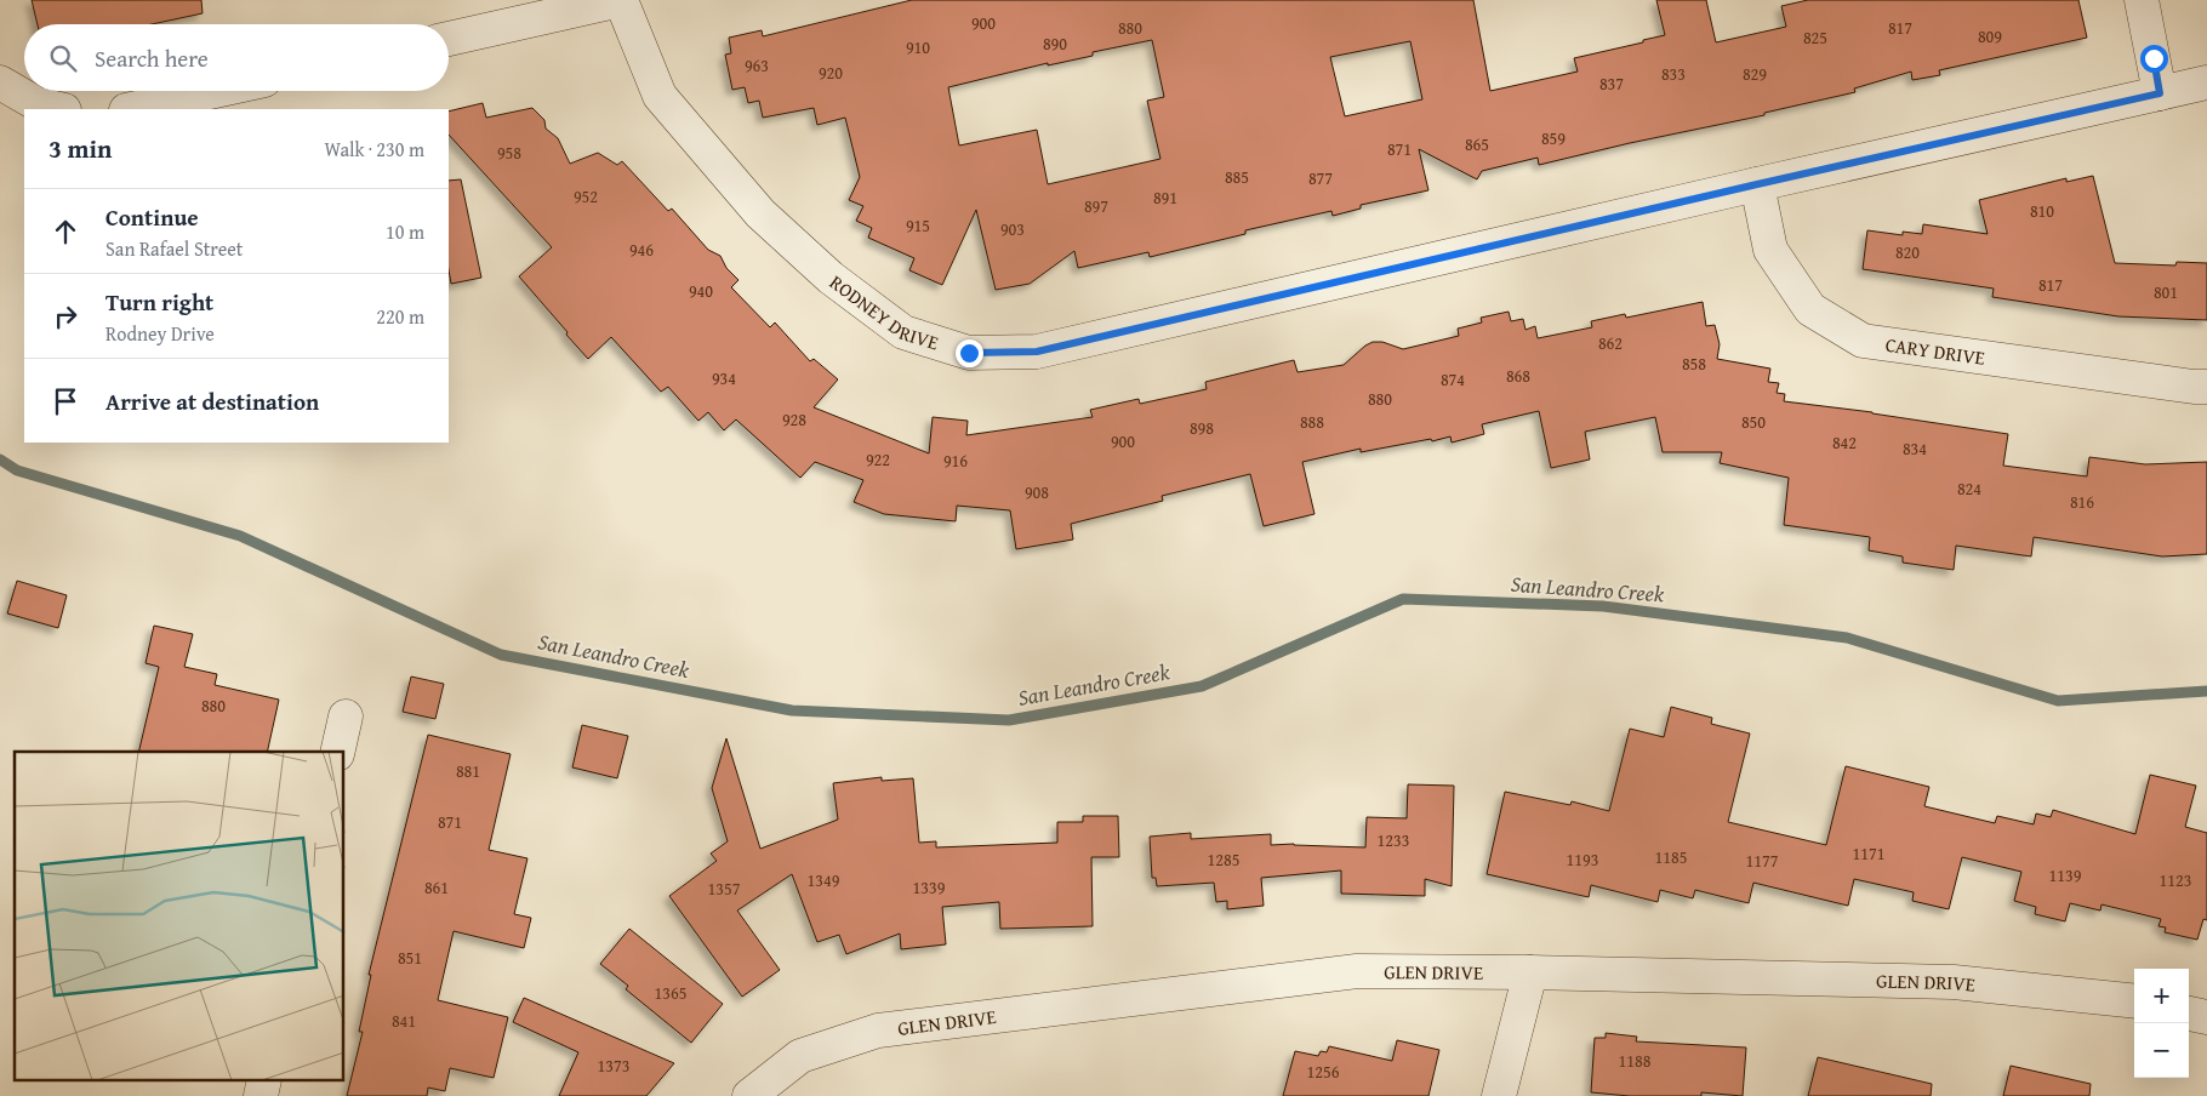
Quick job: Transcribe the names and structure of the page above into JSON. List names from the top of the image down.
{
  "streets": {
    "street": ["RODNEY DRIVE", "CARY DRIVE", "GLEN DRIVE"]
  },
  "crossings": [
    ["RODNEY DRIVE", "CARY DRIVE"]
  ],
  "water": ["San Leandro Creek"],
  "house_numbers": [
    "900",
    "880",
    "817",
    "809",
    "825",
    "890",
    "910",
    "963",
    "920",
    "833",
    "829",
    "837",
    "859",
    "865",
    "871",
    "958",
    "885",
    "877",
    "952",
    "891",
    "897",
    "810",
    "915",
    "903",
    "946",
    "820",
    "817",
    "940",
    "801",
    "862",
    "858",
    "868",
    "934",
    "874",
    "880",
    "928",
    "888",
    "850",
    "898",
    "900",
    "842",
    "834",
    "922",
    "916",
    "824",
    "908",
    "816",
    "880",
    "881",
    "871",
    "1233",
    "1171",
    "1185",
    "1285",
    "1193",
    "1177",
    "1139",
    "1349",
    "1123",
    "861",
    "1339",
    "1357",
    "851",
    "1365",
    "841",
    "1188",
    "1373",
    "1256"
  ],
  "page": {
    "search": "Search here",
    "heading": ["3 min", "Walk · 230 m"],
    "list": [
      ["Continue", "San Rafael Street", "10 m"],
      ["Turn right", "Rodney Drive", "220 m"],
      "Arrive at destination"
    ],
    "map_buttons": ["+", "−"]
  }
}
